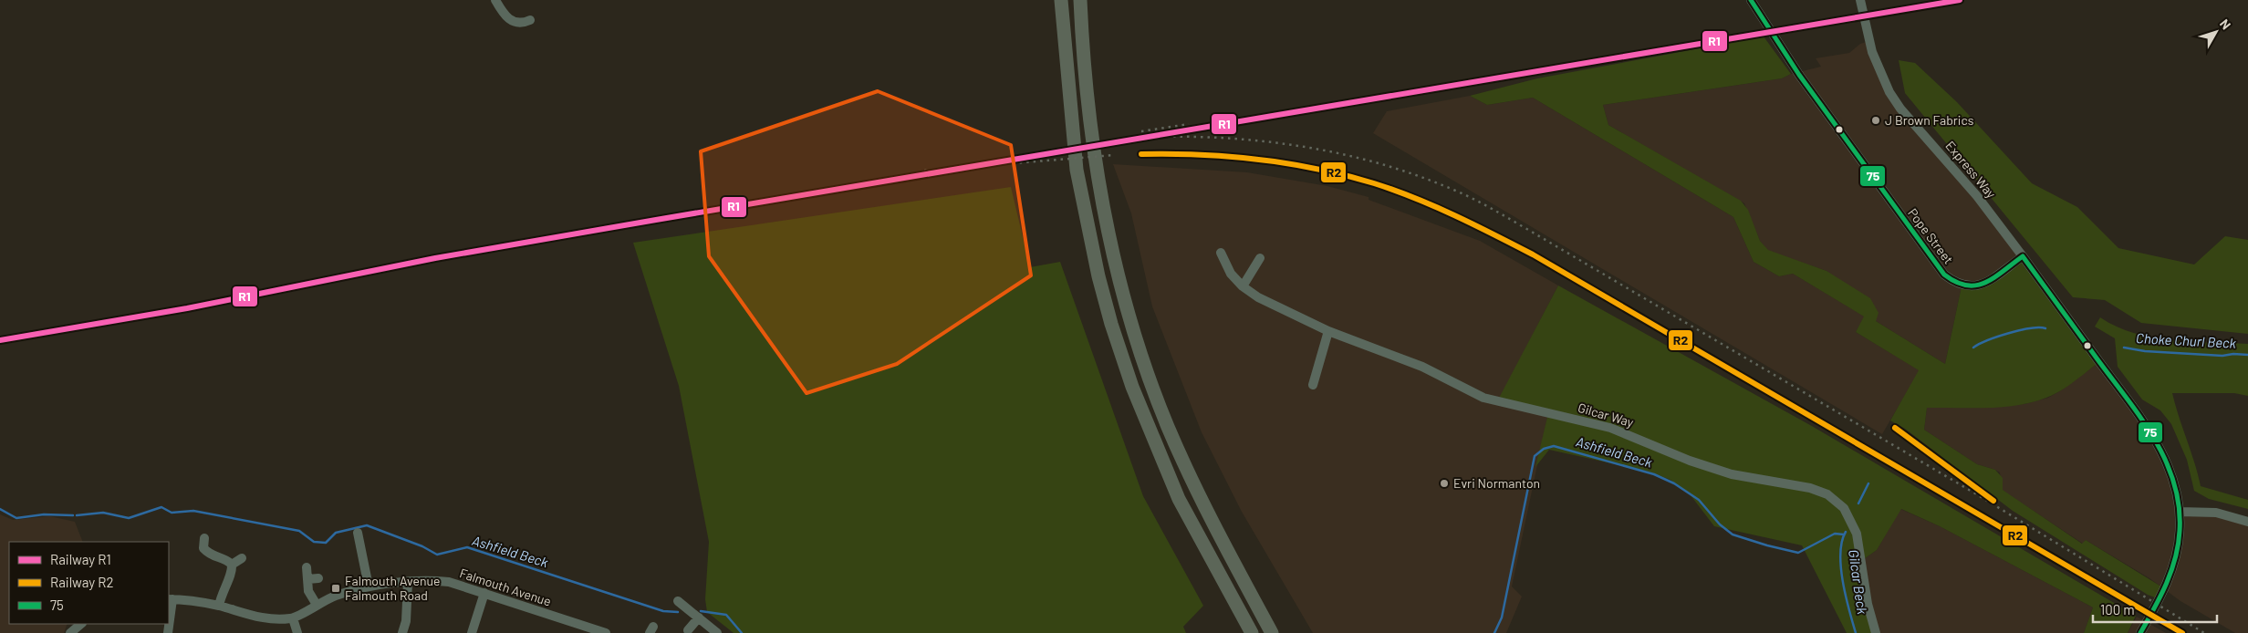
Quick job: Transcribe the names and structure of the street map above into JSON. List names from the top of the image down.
{
  "streets": {
    "street": [
      "Express Way",
      "Pope Street",
      "Gilcar Way",
      "Falmouth Avenue"
    ]
  },
  "crossings": [
    ["Express Way", "Pope Street"]
  ],
  "water": ["Choke Churl Beck", "Ashfield Beck", "Gilcar Beck"],
  "places": {
    "other": ["J Brown Fabrics", "Evri Normanton"],
    "transit": ["Falmouth Avenue Falmouth Road"]
  },
  "lines": ["rail line R1", "transit line 75", "rail line R2"],
  "legend": ["Railway R1", "Railway R2", "75"],
  "scale_bar": "100 m",
  "north": "top right"
}
